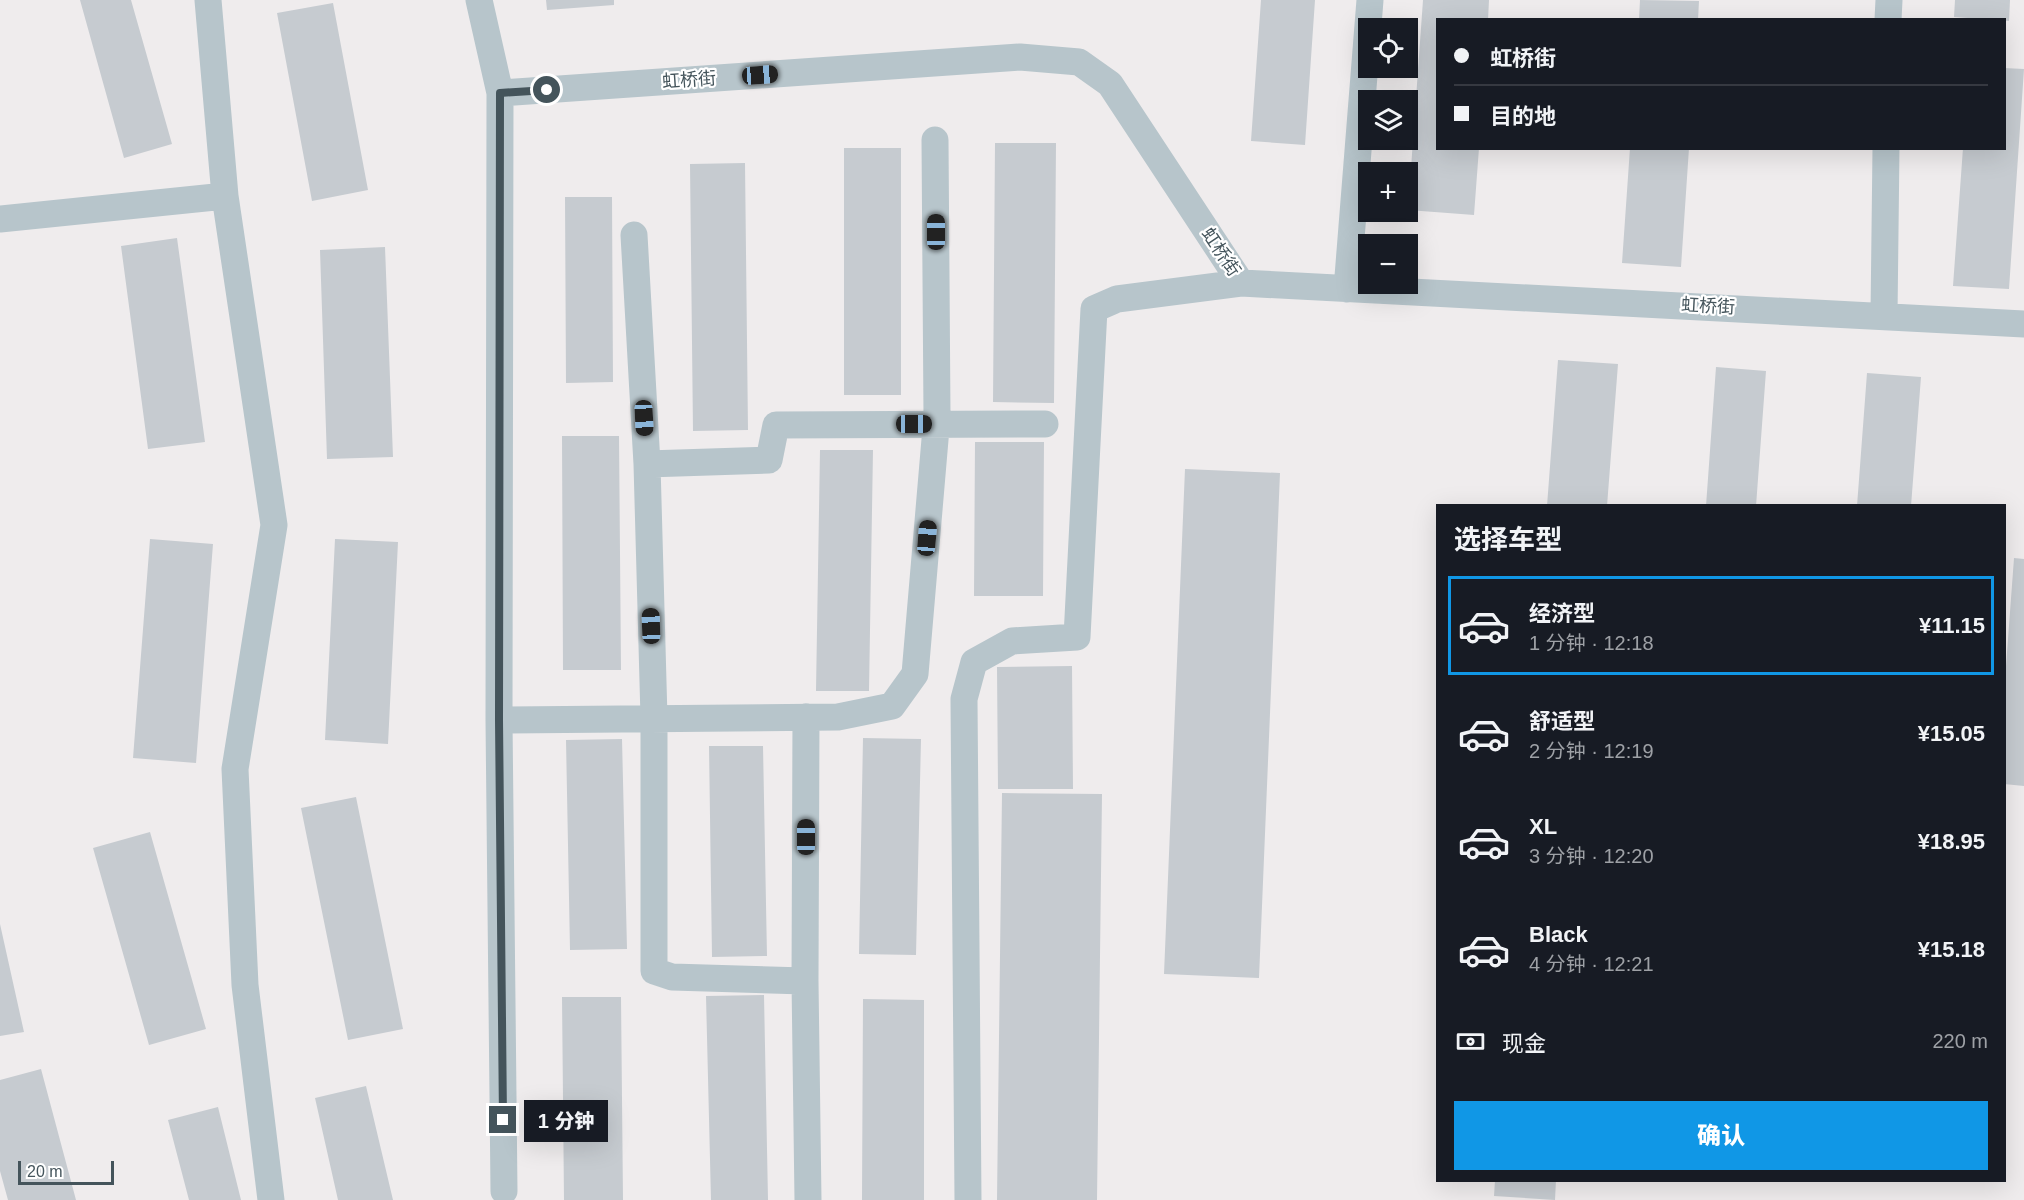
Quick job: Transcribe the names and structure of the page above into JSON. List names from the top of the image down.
{
  "streets": {
    "street": ["虹桥街"]
  },
  "scale_bar": "20 m",
  "page": {
    "map_buttons": ["+", "−"],
    "banner": ["虹桥街", "目的地"],
    "heading": "选择车型",
    "list": [
      {
        "name": "经济型",
        "note": "1 分钟 · 12:18",
        "value": "¥11.15"
      },
      {
        "name": "舒适型",
        "note": "2 分钟 · 12:19",
        "value": "¥15.05"
      },
      {
        "name": "XL",
        "note": "3 分钟 · 12:20",
        "value": "¥18.95"
      },
      {
        "name": "Black",
        "note": "4 分钟 · 12:21",
        "value": "¥15.18"
      }
    ],
    "pay": ["现金", "220 m"],
    "buttons": "确认",
    "bubble": "1 分钟",
    "scale": "20 m"
  }
}
